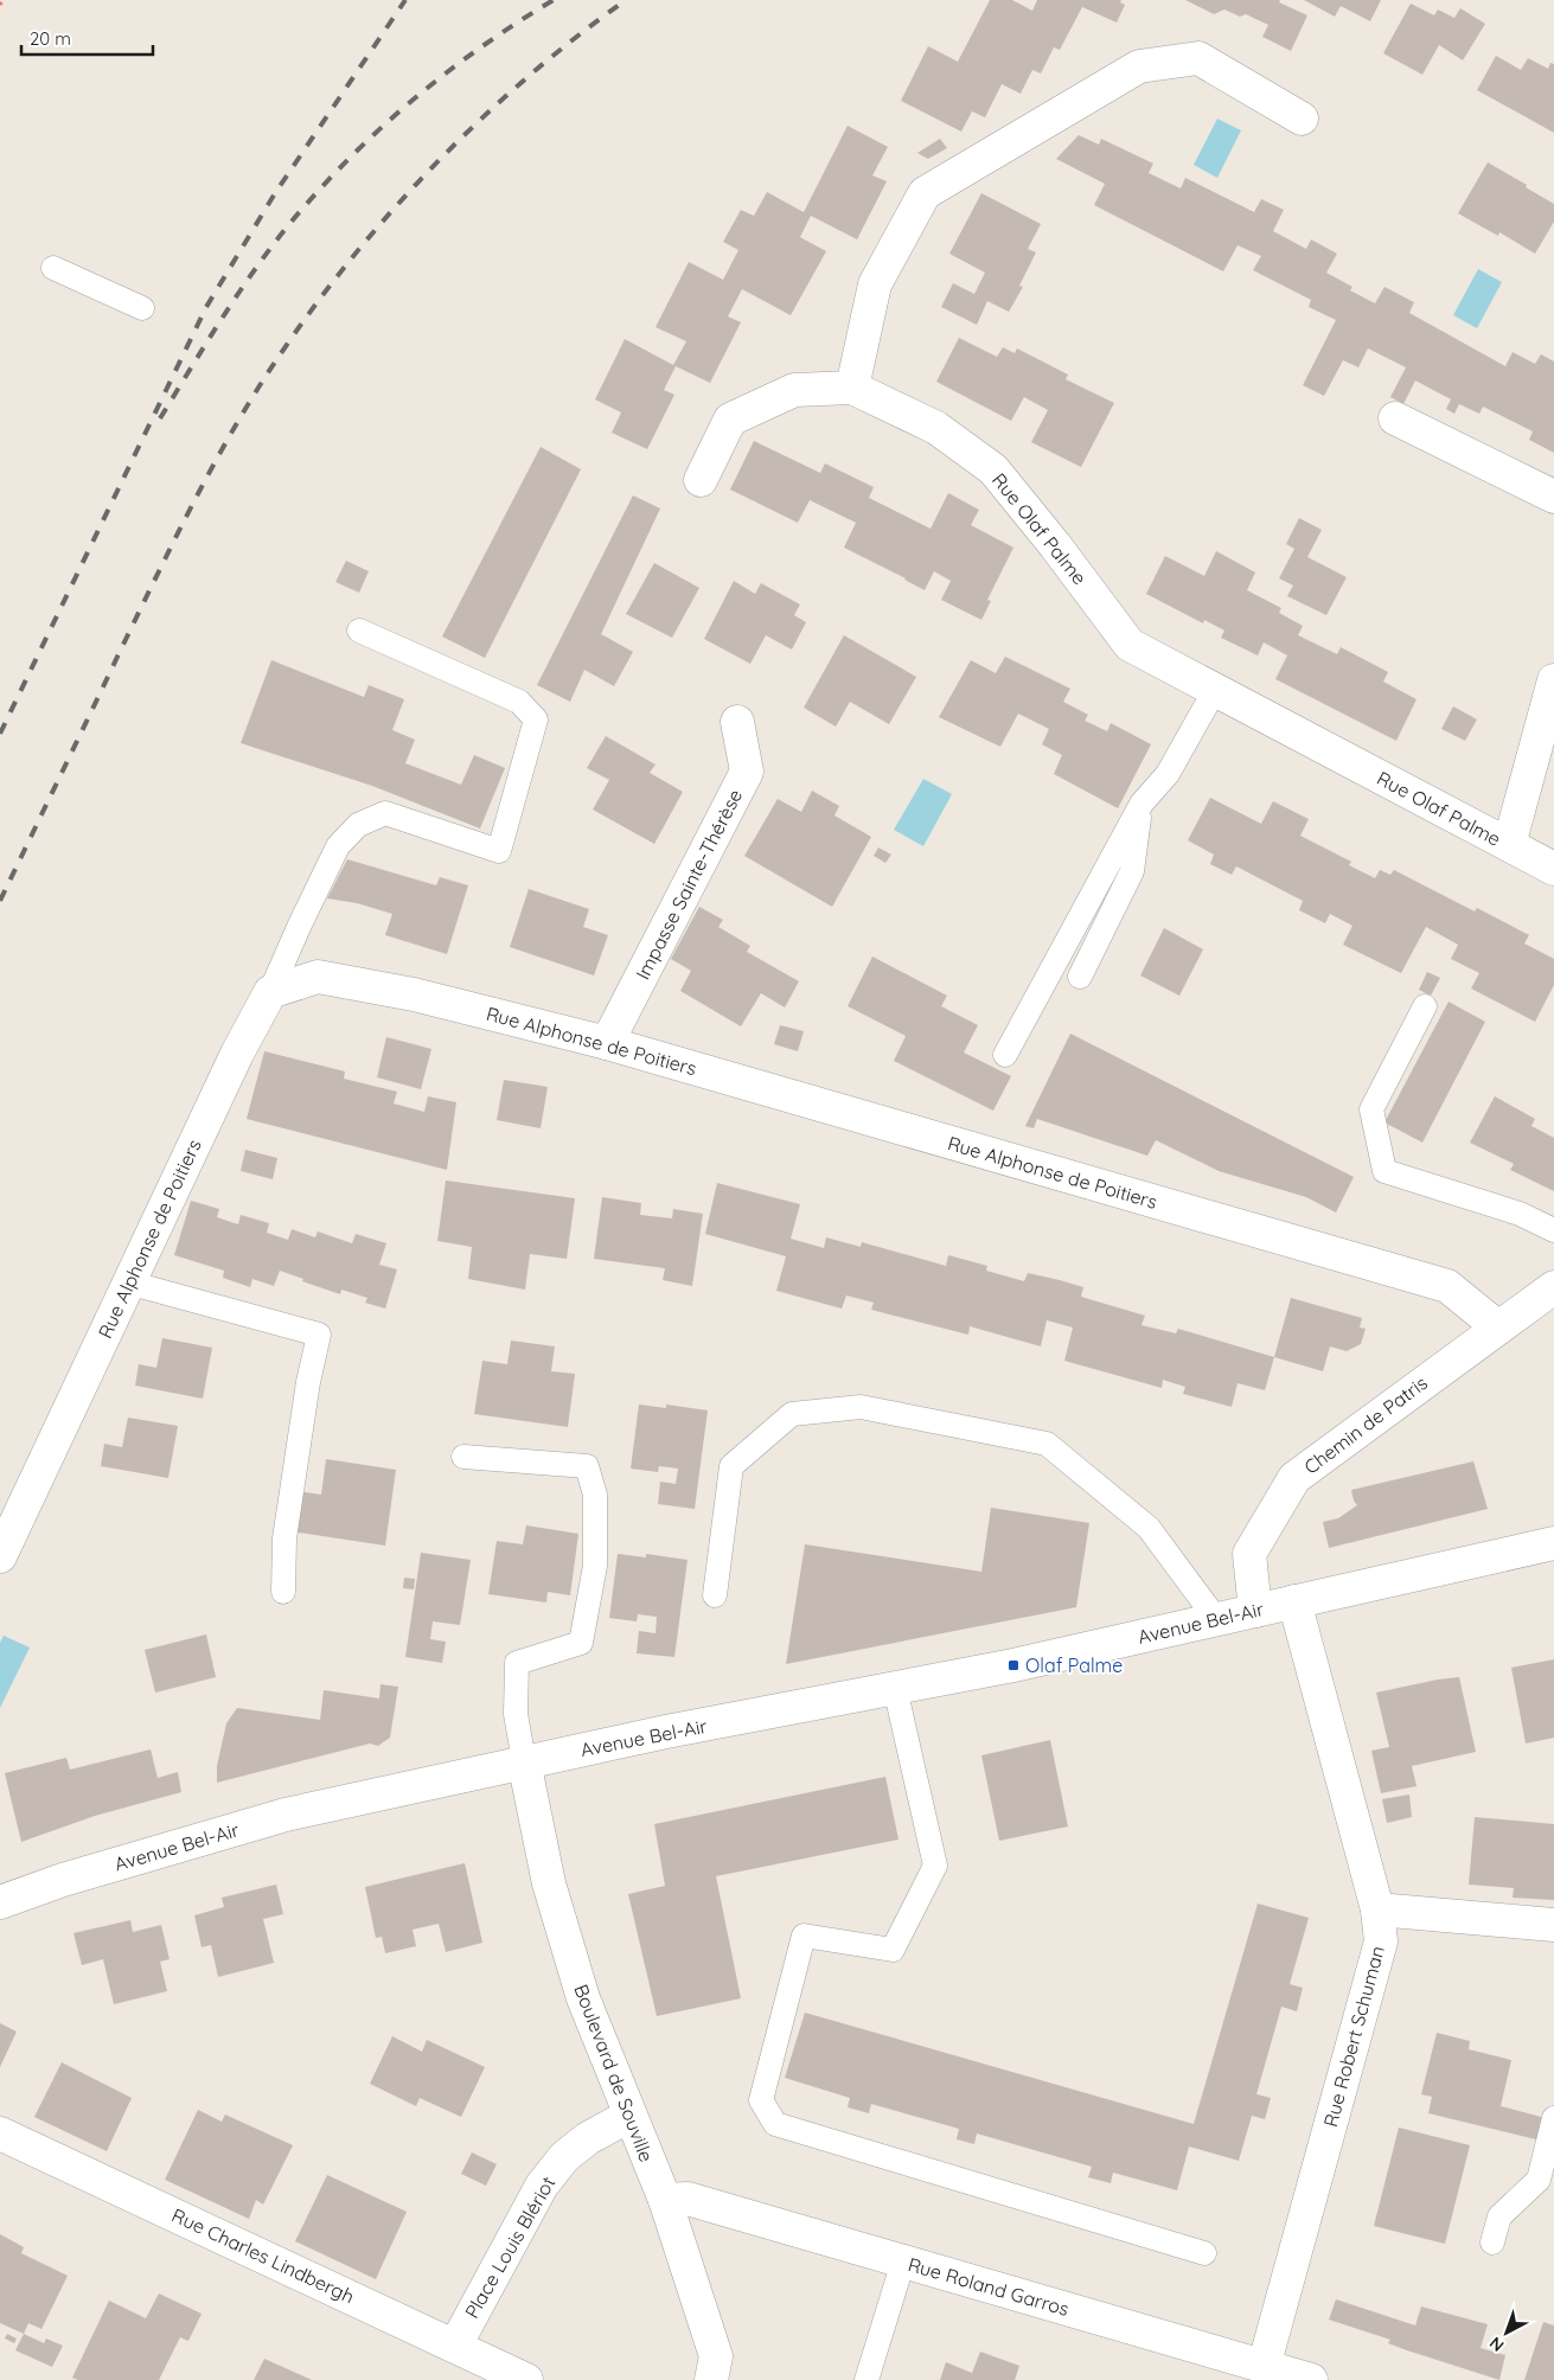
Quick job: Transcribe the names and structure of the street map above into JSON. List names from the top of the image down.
{
  "streets": {
    "street": [
      "Rue Olaf Palme",
      "Impasse Sainte-Thérèse",
      "Rue Alphonse de Poitiers",
      "Chemin de Patris",
      "Avenue Bel-Air",
      "Rue Robert Schuman",
      "Boulevard de Souville",
      "Place Louis Blériot",
      "Rue Charles Lindbergh",
      "Rue Roland Garros"
    ]
  },
  "crossings": [
    ["Impasse Sainte-Thérèse", "Rue Alphonse de Poitiers"],
    ["Rue Alphonse de Poitiers", "Chemin de Patris"],
    ["Chemin de Patris", "Avenue Bel-Air"],
    ["Avenue Bel-Air", "Rue Robert Schuman"],
    ["Avenue Bel-Air", "Boulevard de Souville"],
    ["Rue Robert Schuman", "Rue Roland Garros"],
    ["Boulevard de Souville", "Place Louis Blériot"],
    ["Boulevard de Souville", "Rue Roland Garros"],
    ["Place Louis Blériot", "Rue Charles Lindbergh"]
  ],
  "places": {
    "transit": ["Olaf Palme"]
  },
  "scale_bar": "20 m",
  "north": "bottom left"
}
